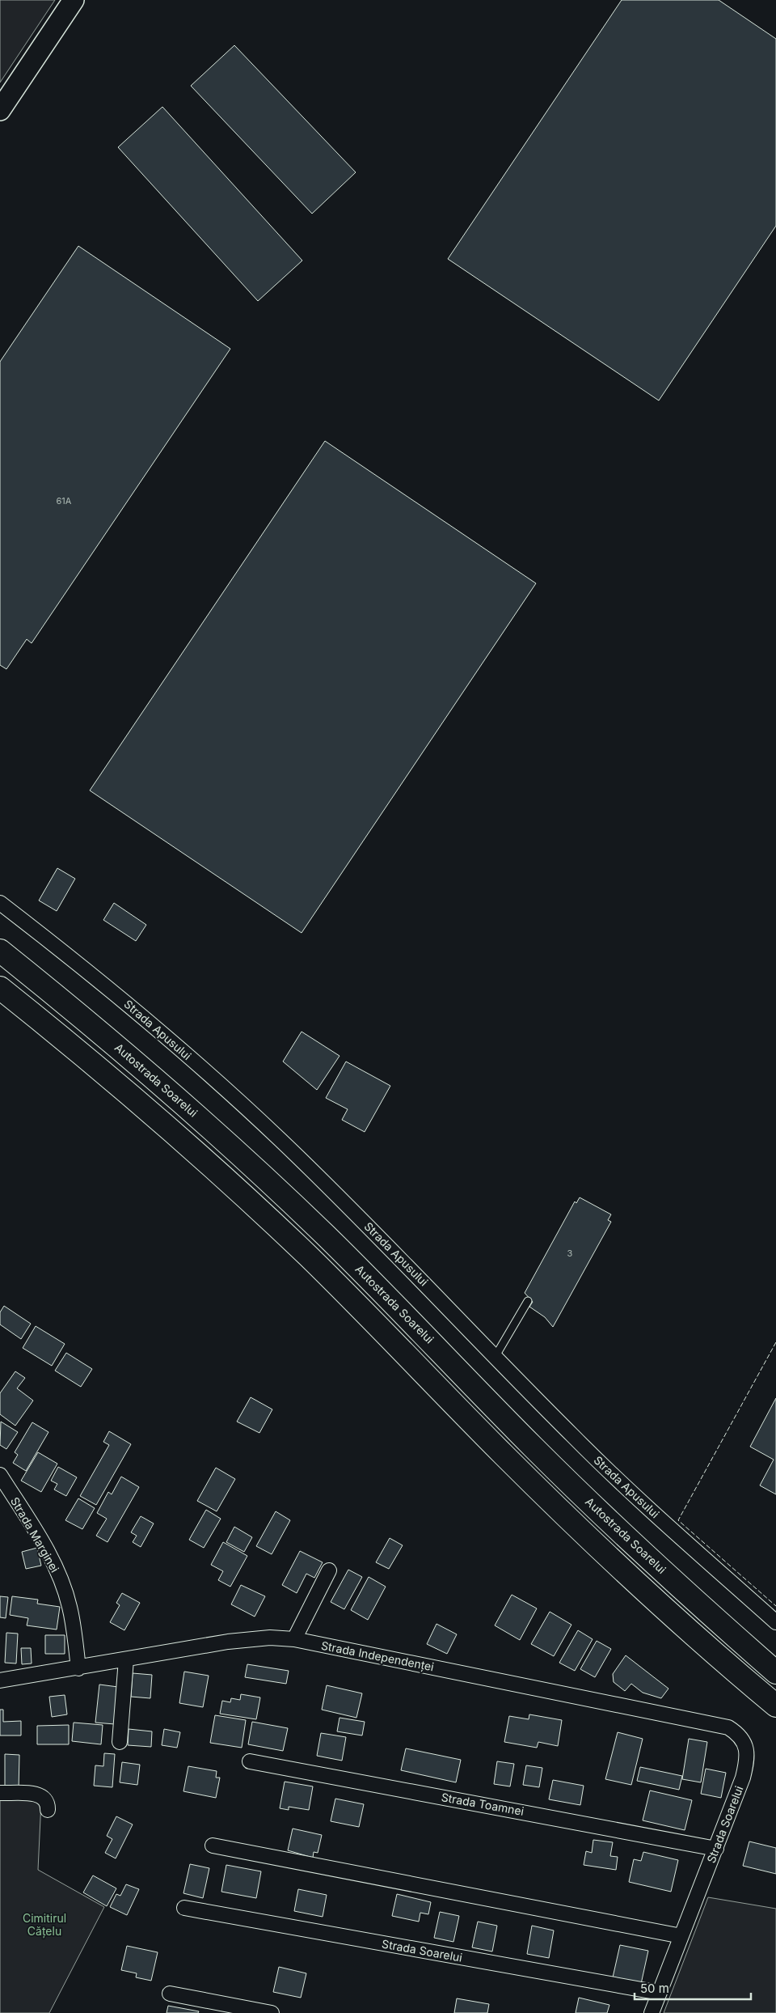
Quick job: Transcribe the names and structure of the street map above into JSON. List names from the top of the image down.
{
  "streets": {
    "highway": ["Autostrada Soarelui"],
    "street": [
      "Strada Apusului",
      "Strada Marginei",
      "Strada Independenței",
      "Strada Toamnei",
      "Strada Soarelui"
    ]
  },
  "crossings": [
    ["Strada Marginei", "Strada Independenței"],
    ["Strada Independenței", "Strada Soarelui"],
    ["Strada Toamnei", "Strada Soarelui"]
  ],
  "parks": ["Cimitirul Cățelu"],
  "house_numbers": ["61A", "3"],
  "scale_bar": "50 m"
}
